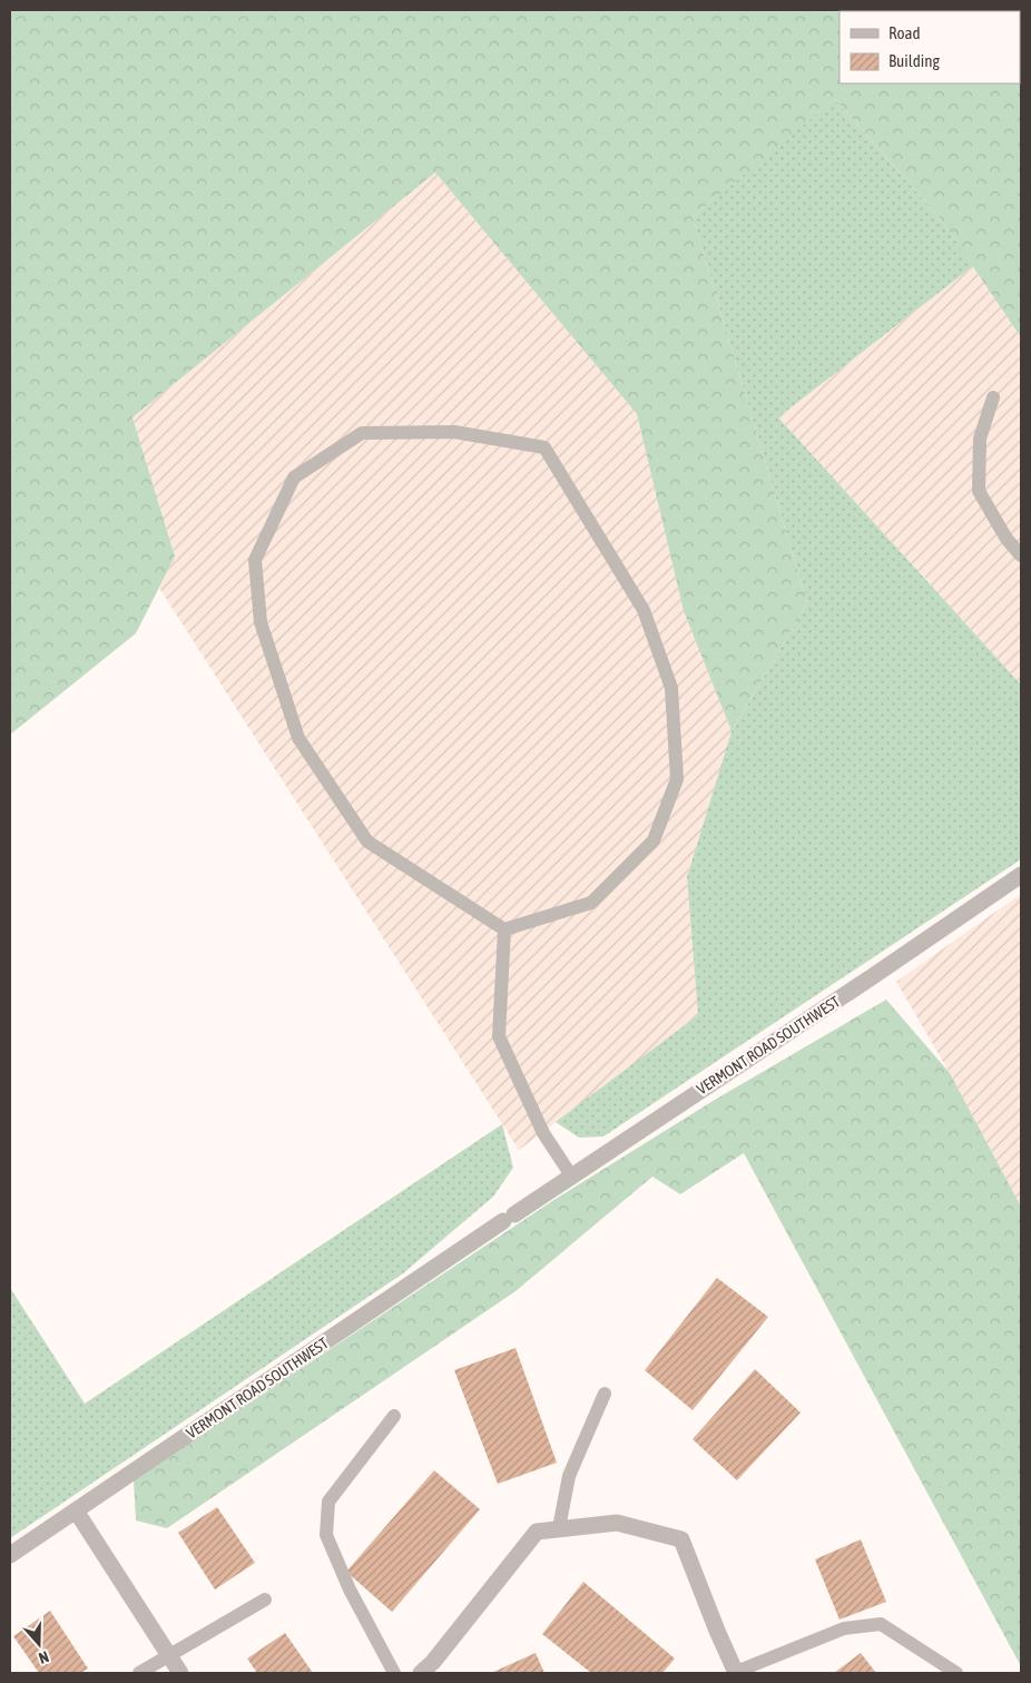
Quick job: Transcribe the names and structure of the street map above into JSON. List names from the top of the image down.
{
  "streets": {
    "street": ["VERMONT ROAD SOUTHWEST"]
  },
  "legend": ["Road", "Building"],
  "north": "bottom"
}
